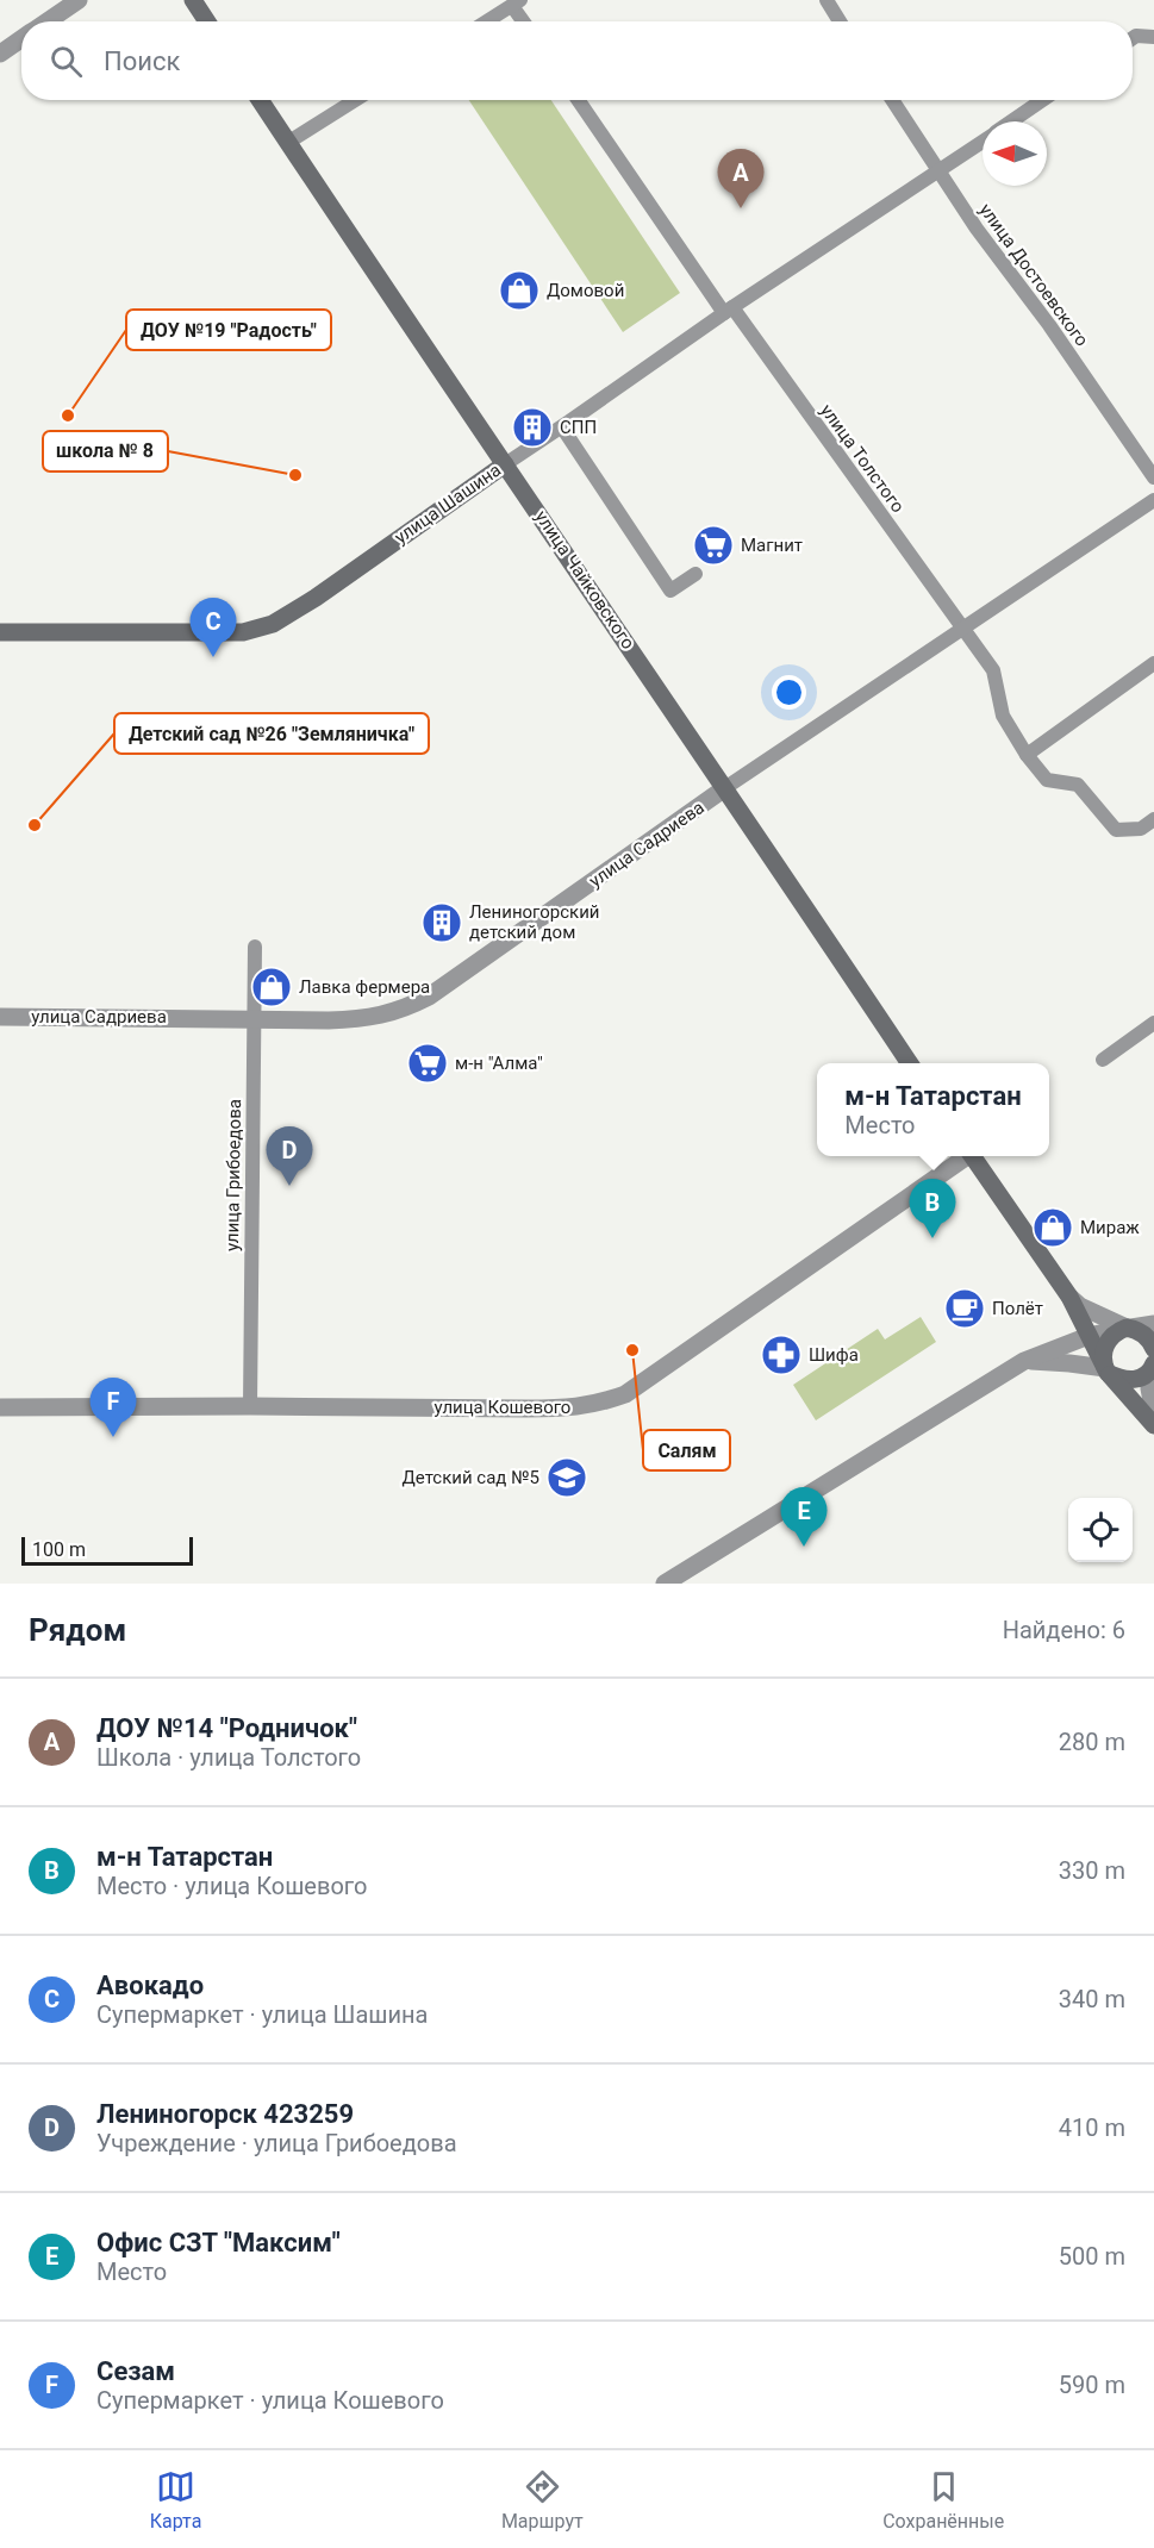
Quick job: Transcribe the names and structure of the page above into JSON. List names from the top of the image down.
{
  "streets": {
    "main road": ["улица Шашина", "улица Чайковского"],
    "street": [
      "улица Достоевского",
      "улица Толстого",
      "улица Садриева",
      "улица Грибоедова",
      "улица Кошевого"
    ]
  },
  "crossings": [
    ["улица Достоевского", "улица Шашина"],
    ["улица Толстого", "улица Шашина"],
    ["улица Толстого", "улица Садриева"],
    ["улица Шашина", "улица Чайковского"],
    ["улица Чайковского", "улица Садриева"],
    ["улица Садриева", "улица Грибоедова"],
    ["улица Грибоедова", "улица Кошевого"]
  ],
  "places": {
    "shop": ["Домовой", "Лавка фермера", "Мираж"],
    "other": [
      "ДОУ №19 \"Радость\"",
      "школа № 8",
      "Детский сад №26 \"Земляничка\"",
      "Салям"
    ],
    "building": ["СПП", "Лениногорский детский дом"],
    "supermarket": ["Магнит", "м-н \"Алма\""],
    "cafe": ["Полёт"],
    "pharmacy": ["Шифа"],
    "school or university": ["Детский сад №5"]
  },
  "scale_bar": "100 m",
  "north": "left",
  "page": {
    "search": "Поиск",
    "pins": [
      "A",
      "C",
      "D",
      "B",
      "F",
      "E"
    ],
    "popup": ["м-н Татарстан", "Место"],
    "scale": "100 m",
    "heading": ["Рядом", "Найдено: 6"],
    "list": [
      {
        "mark": "A",
        "name": "ДОУ №14 \"Родничок\"",
        "note": "Школа · улица Толстого",
        "value": "280 m"
      },
      {
        "mark": "B",
        "name": "м-н Татарстан",
        "note": "Место · улица Кошевого",
        "value": "330 m"
      },
      {
        "mark": "C",
        "name": "Авокадо",
        "note": "Супермаркет · улица Шашина",
        "value": "340 m"
      },
      {
        "mark": "D",
        "name": "Лениногорск 423259",
        "note": "Учреждение · улица Грибоедова",
        "value": "410 m"
      },
      {
        "mark": "E",
        "name": "Офис СЗТ \"Максим\"",
        "note": "Место",
        "value": "500 m"
      },
      {
        "mark": "F",
        "name": "Сезам",
        "note": "Супермаркет · улица Кошевого",
        "value": "590 m"
      }
    ],
    "nav": ["Карта", "Маршрут", "Сохранённые"]
  }
}
